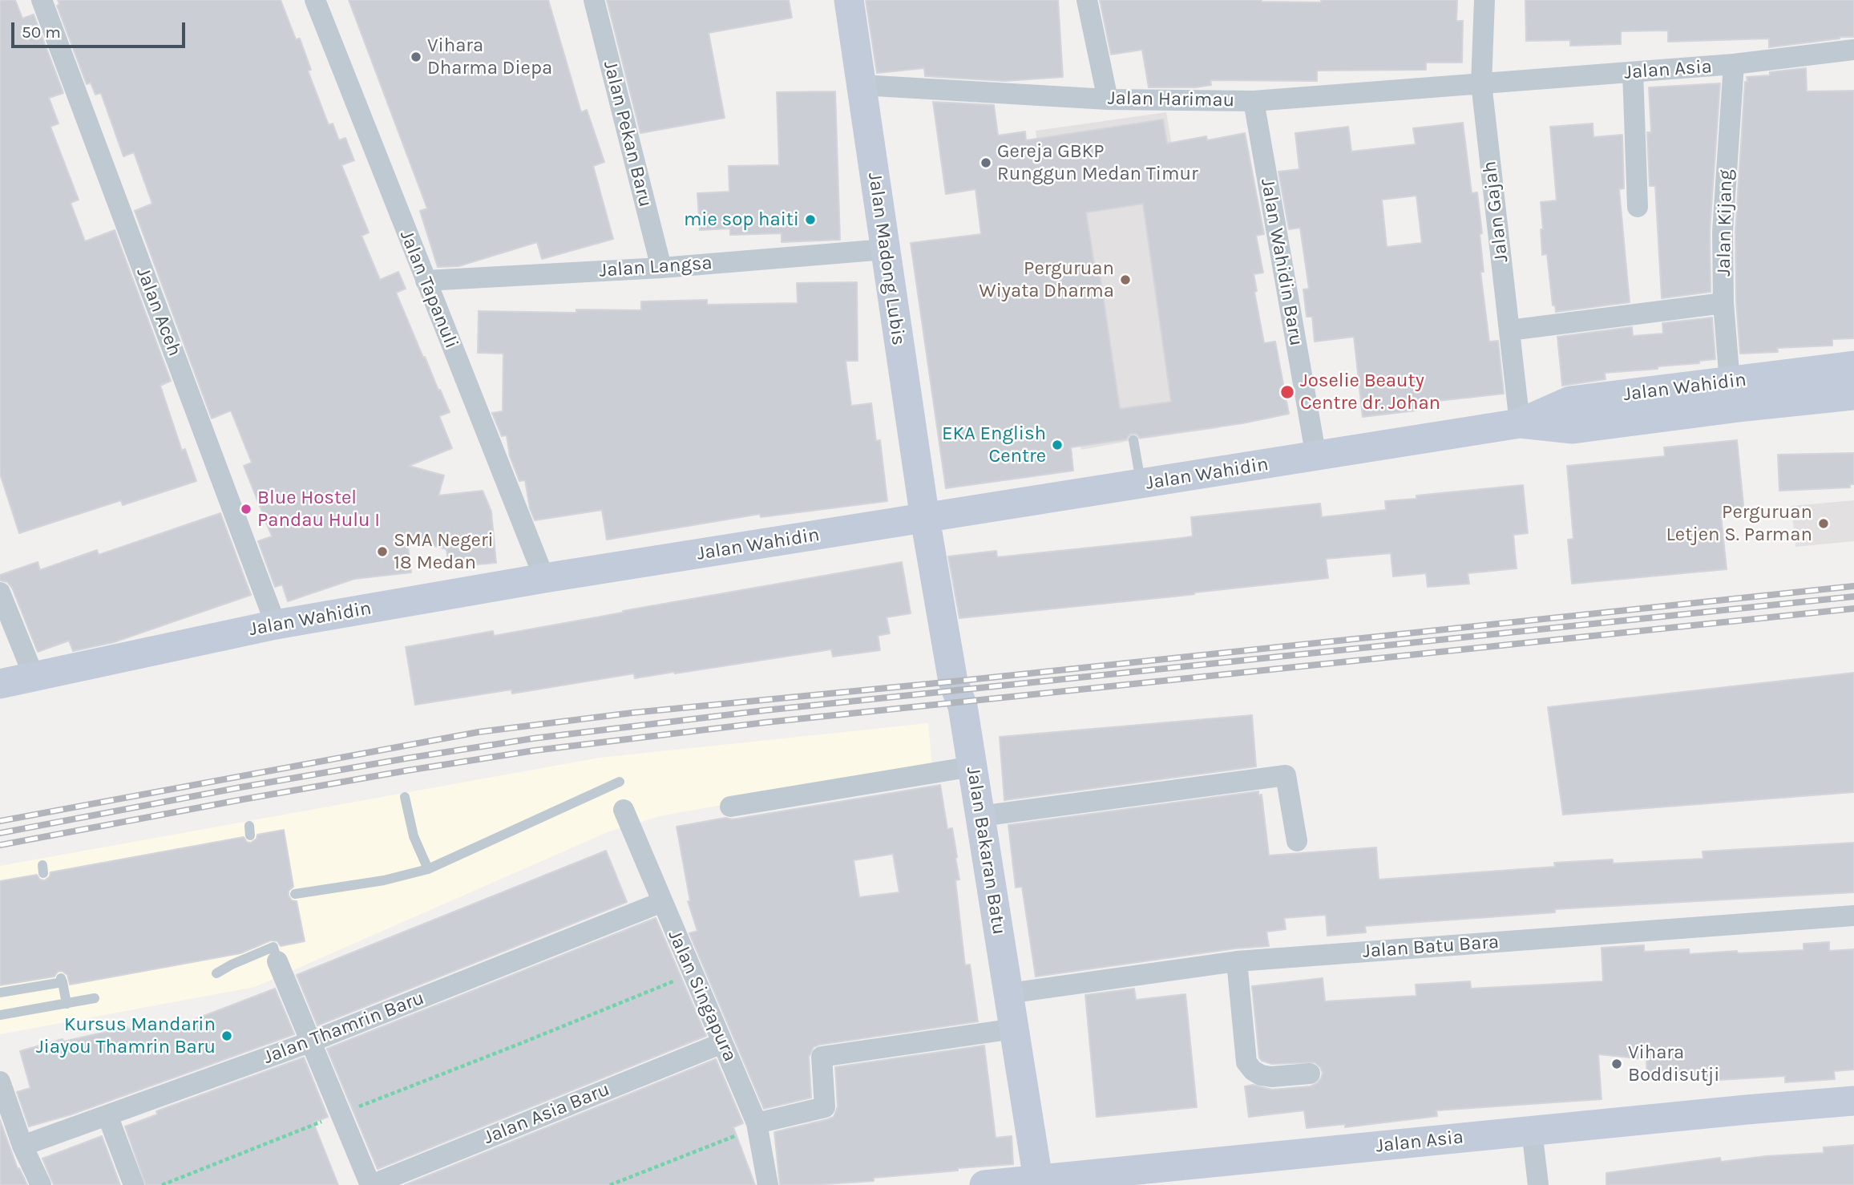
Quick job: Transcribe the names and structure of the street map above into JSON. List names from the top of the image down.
{
  "streets": {
    "street": [
      "Jalan Asia",
      "Jalan Harimau",
      "Jalan Pekan Baru",
      "Jalan Gajah",
      "Jalan Kijang",
      "Jalan Madong Lubis",
      "Jalan Wahidin Baru",
      "Jalan Langsa",
      "Jalan Tapanuli",
      "Jalan Aceh",
      "Jalan Wahidin",
      "Jalan Bakaran Batu",
      "Jalan Batu Bara",
      "Jalan Singapura",
      "Jalan Thamrin Baru",
      "Jalan Asia Baru"
    ]
  },
  "crossings": [
    ["Jalan Asia", "Jalan Harimau"],
    ["Jalan Asia", "Jalan Gajah"],
    ["Jalan Asia", "Jalan Kijang"],
    ["Jalan Asia", "Jalan Bakaran Batu"],
    ["Jalan Harimau", "Jalan Gajah"],
    ["Jalan Harimau", "Jalan Madong Lubis"],
    ["Jalan Harimau", "Jalan Wahidin Baru"],
    ["Jalan Pekan Baru", "Jalan Langsa"],
    ["Jalan Gajah", "Jalan Wahidin"],
    ["Jalan Kijang", "Jalan Wahidin"],
    ["Jalan Madong Lubis", "Jalan Langsa"],
    ["Jalan Madong Lubis", "Jalan Wahidin"],
    ["Jalan Madong Lubis", "Jalan Bakaran Batu"],
    ["Jalan Wahidin Baru", "Jalan Wahidin"],
    ["Jalan Langsa", "Jalan Tapanuli"],
    ["Jalan Tapanuli", "Jalan Wahidin"],
    ["Jalan Aceh", "Jalan Wahidin"],
    ["Jalan Wahidin", "Jalan Bakaran Batu"],
    ["Jalan Bakaran Batu", "Jalan Batu Bara"],
    ["Jalan Singapura", "Jalan Thamrin Baru"],
    ["Jalan Singapura", "Jalan Asia Baru"]
  ],
  "places": [
    "Vihara Dharma Diepa",
    "Gereja GBKP Runggun Medan Timur",
    "mie sop haiti",
    "Perguruan Wiyata Dharma",
    "Joselie Beauty Centre dr. Johan",
    "EKA English Centre",
    "Blue Hostel Pandau Hulu I",
    "Perguruan Letjen S. Parman",
    "SMA Negeri 18 Medan",
    "Kursus Mandarin Jiayou Thamrin Baru",
    "Vihara Boddisutji"
  ],
  "scale_bar": "50 m"
}
